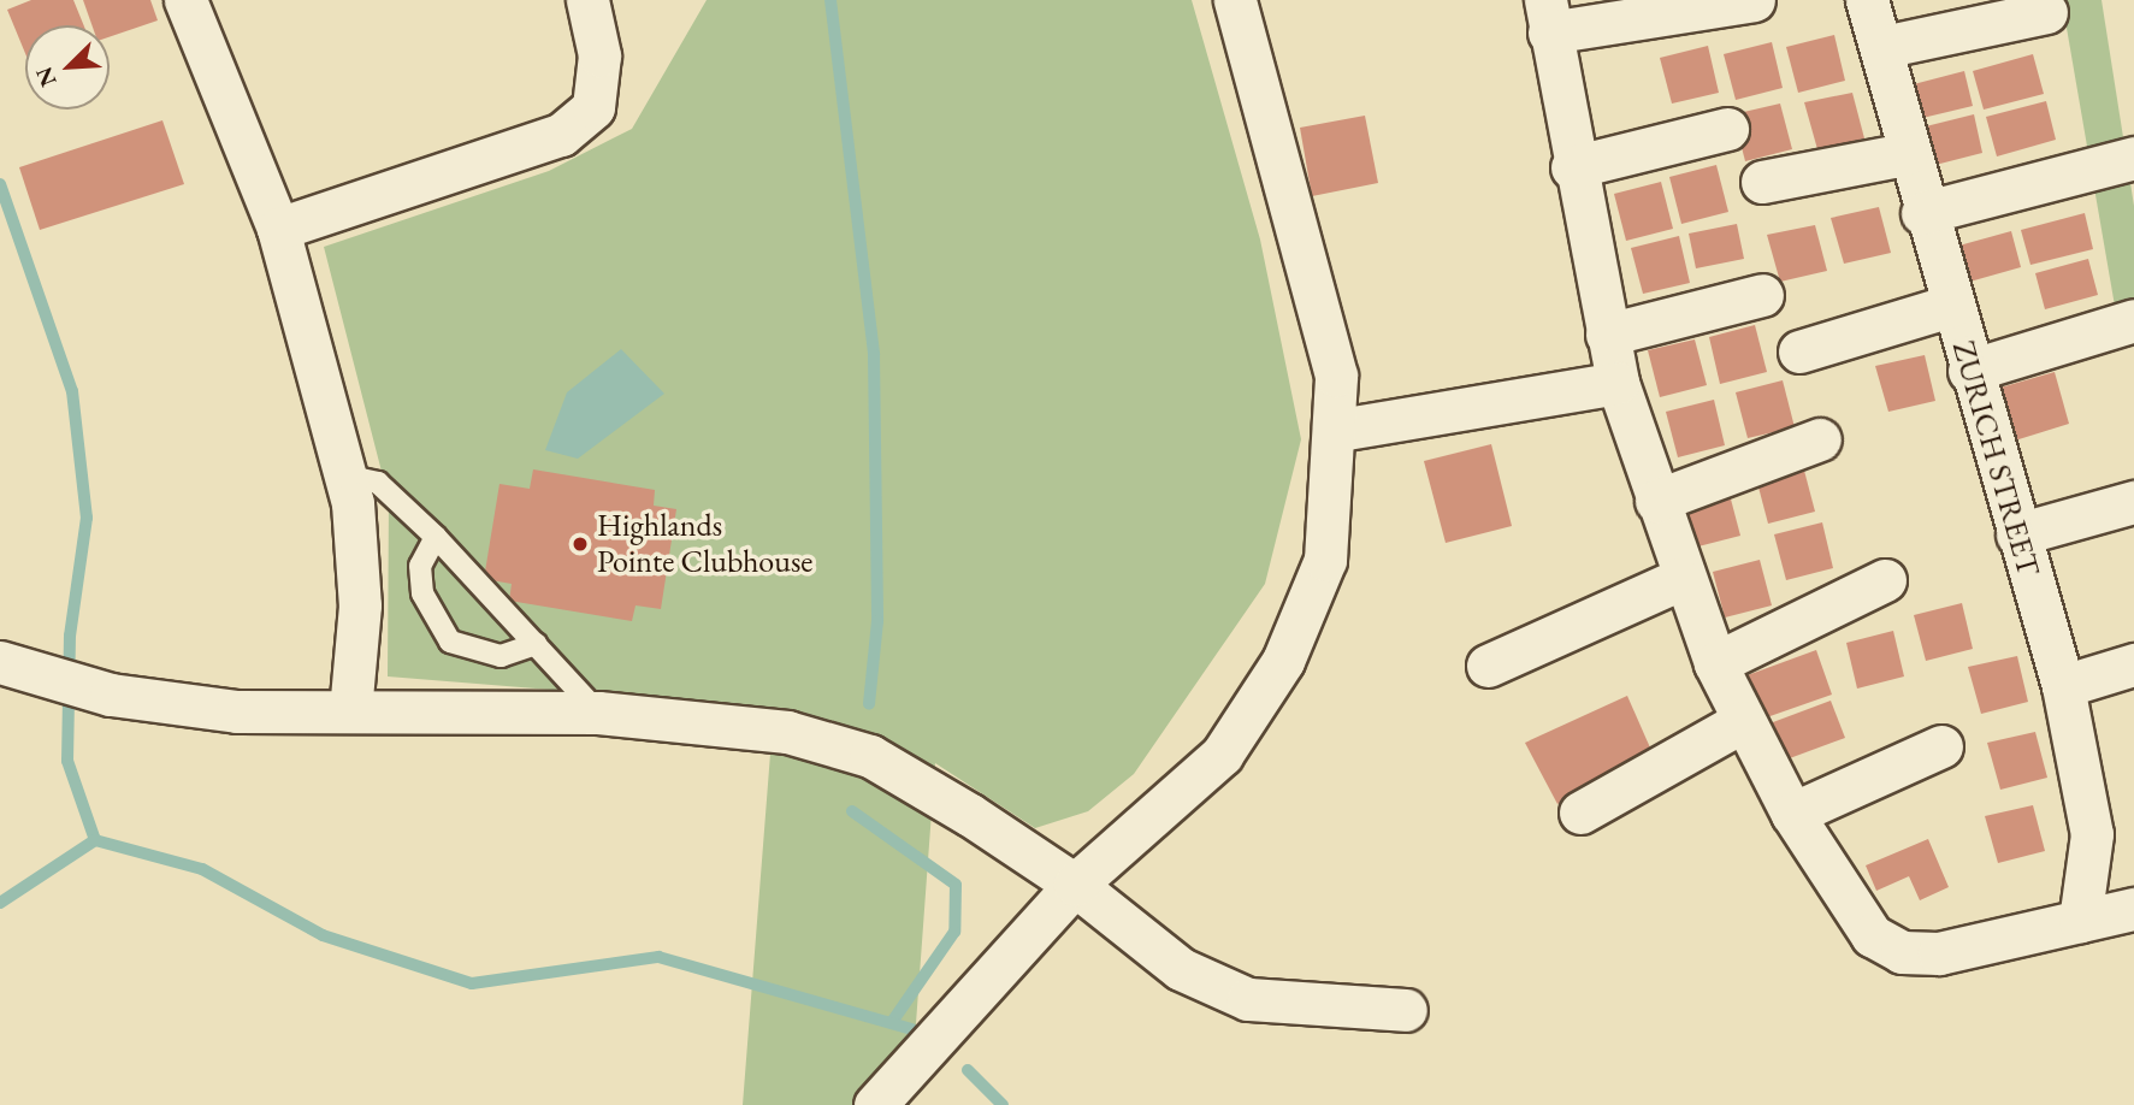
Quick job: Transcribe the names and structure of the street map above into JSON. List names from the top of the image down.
{
  "streets": {
    "street": ["ZURICH STREET"]
  },
  "places": ["Highlands Pointe Clubhouse"],
  "north": "bottom left"
}
